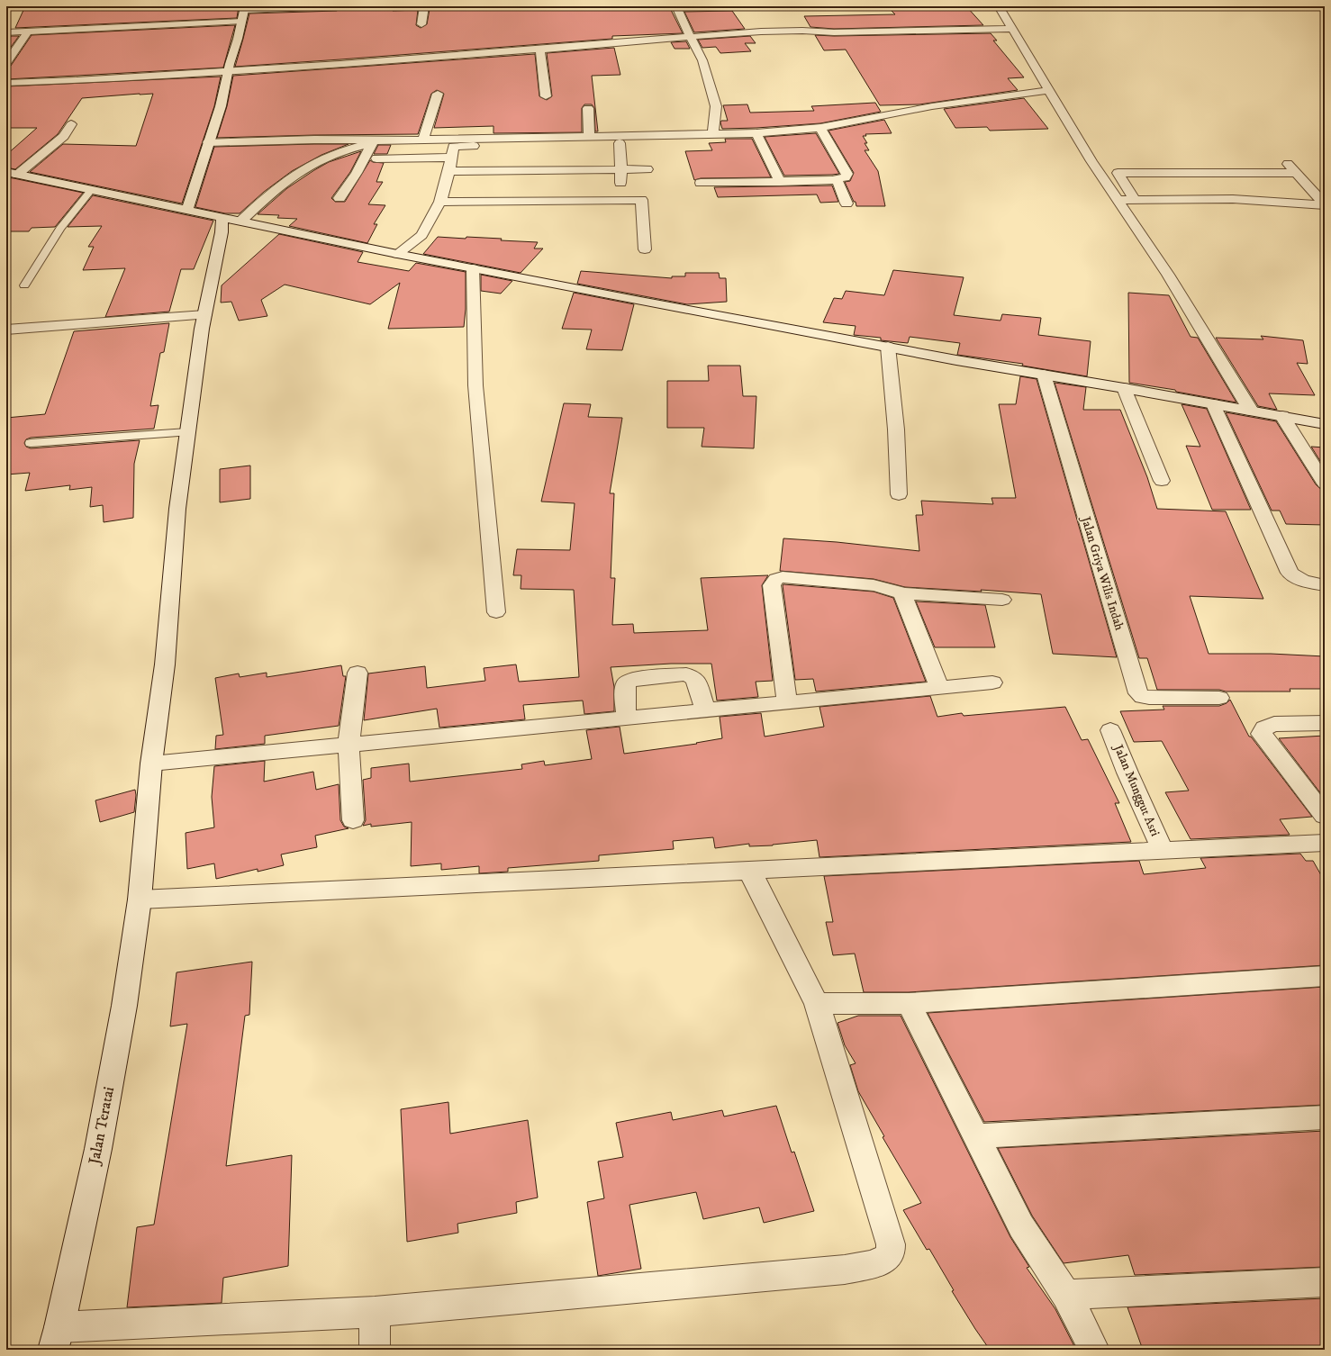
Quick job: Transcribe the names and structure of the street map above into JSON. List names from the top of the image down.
{
  "streets": {
    "street": ["Jalan Griya Wilis Indah", "Jalan Munggut Asri", "Jalan Teratai"]
  }
}
